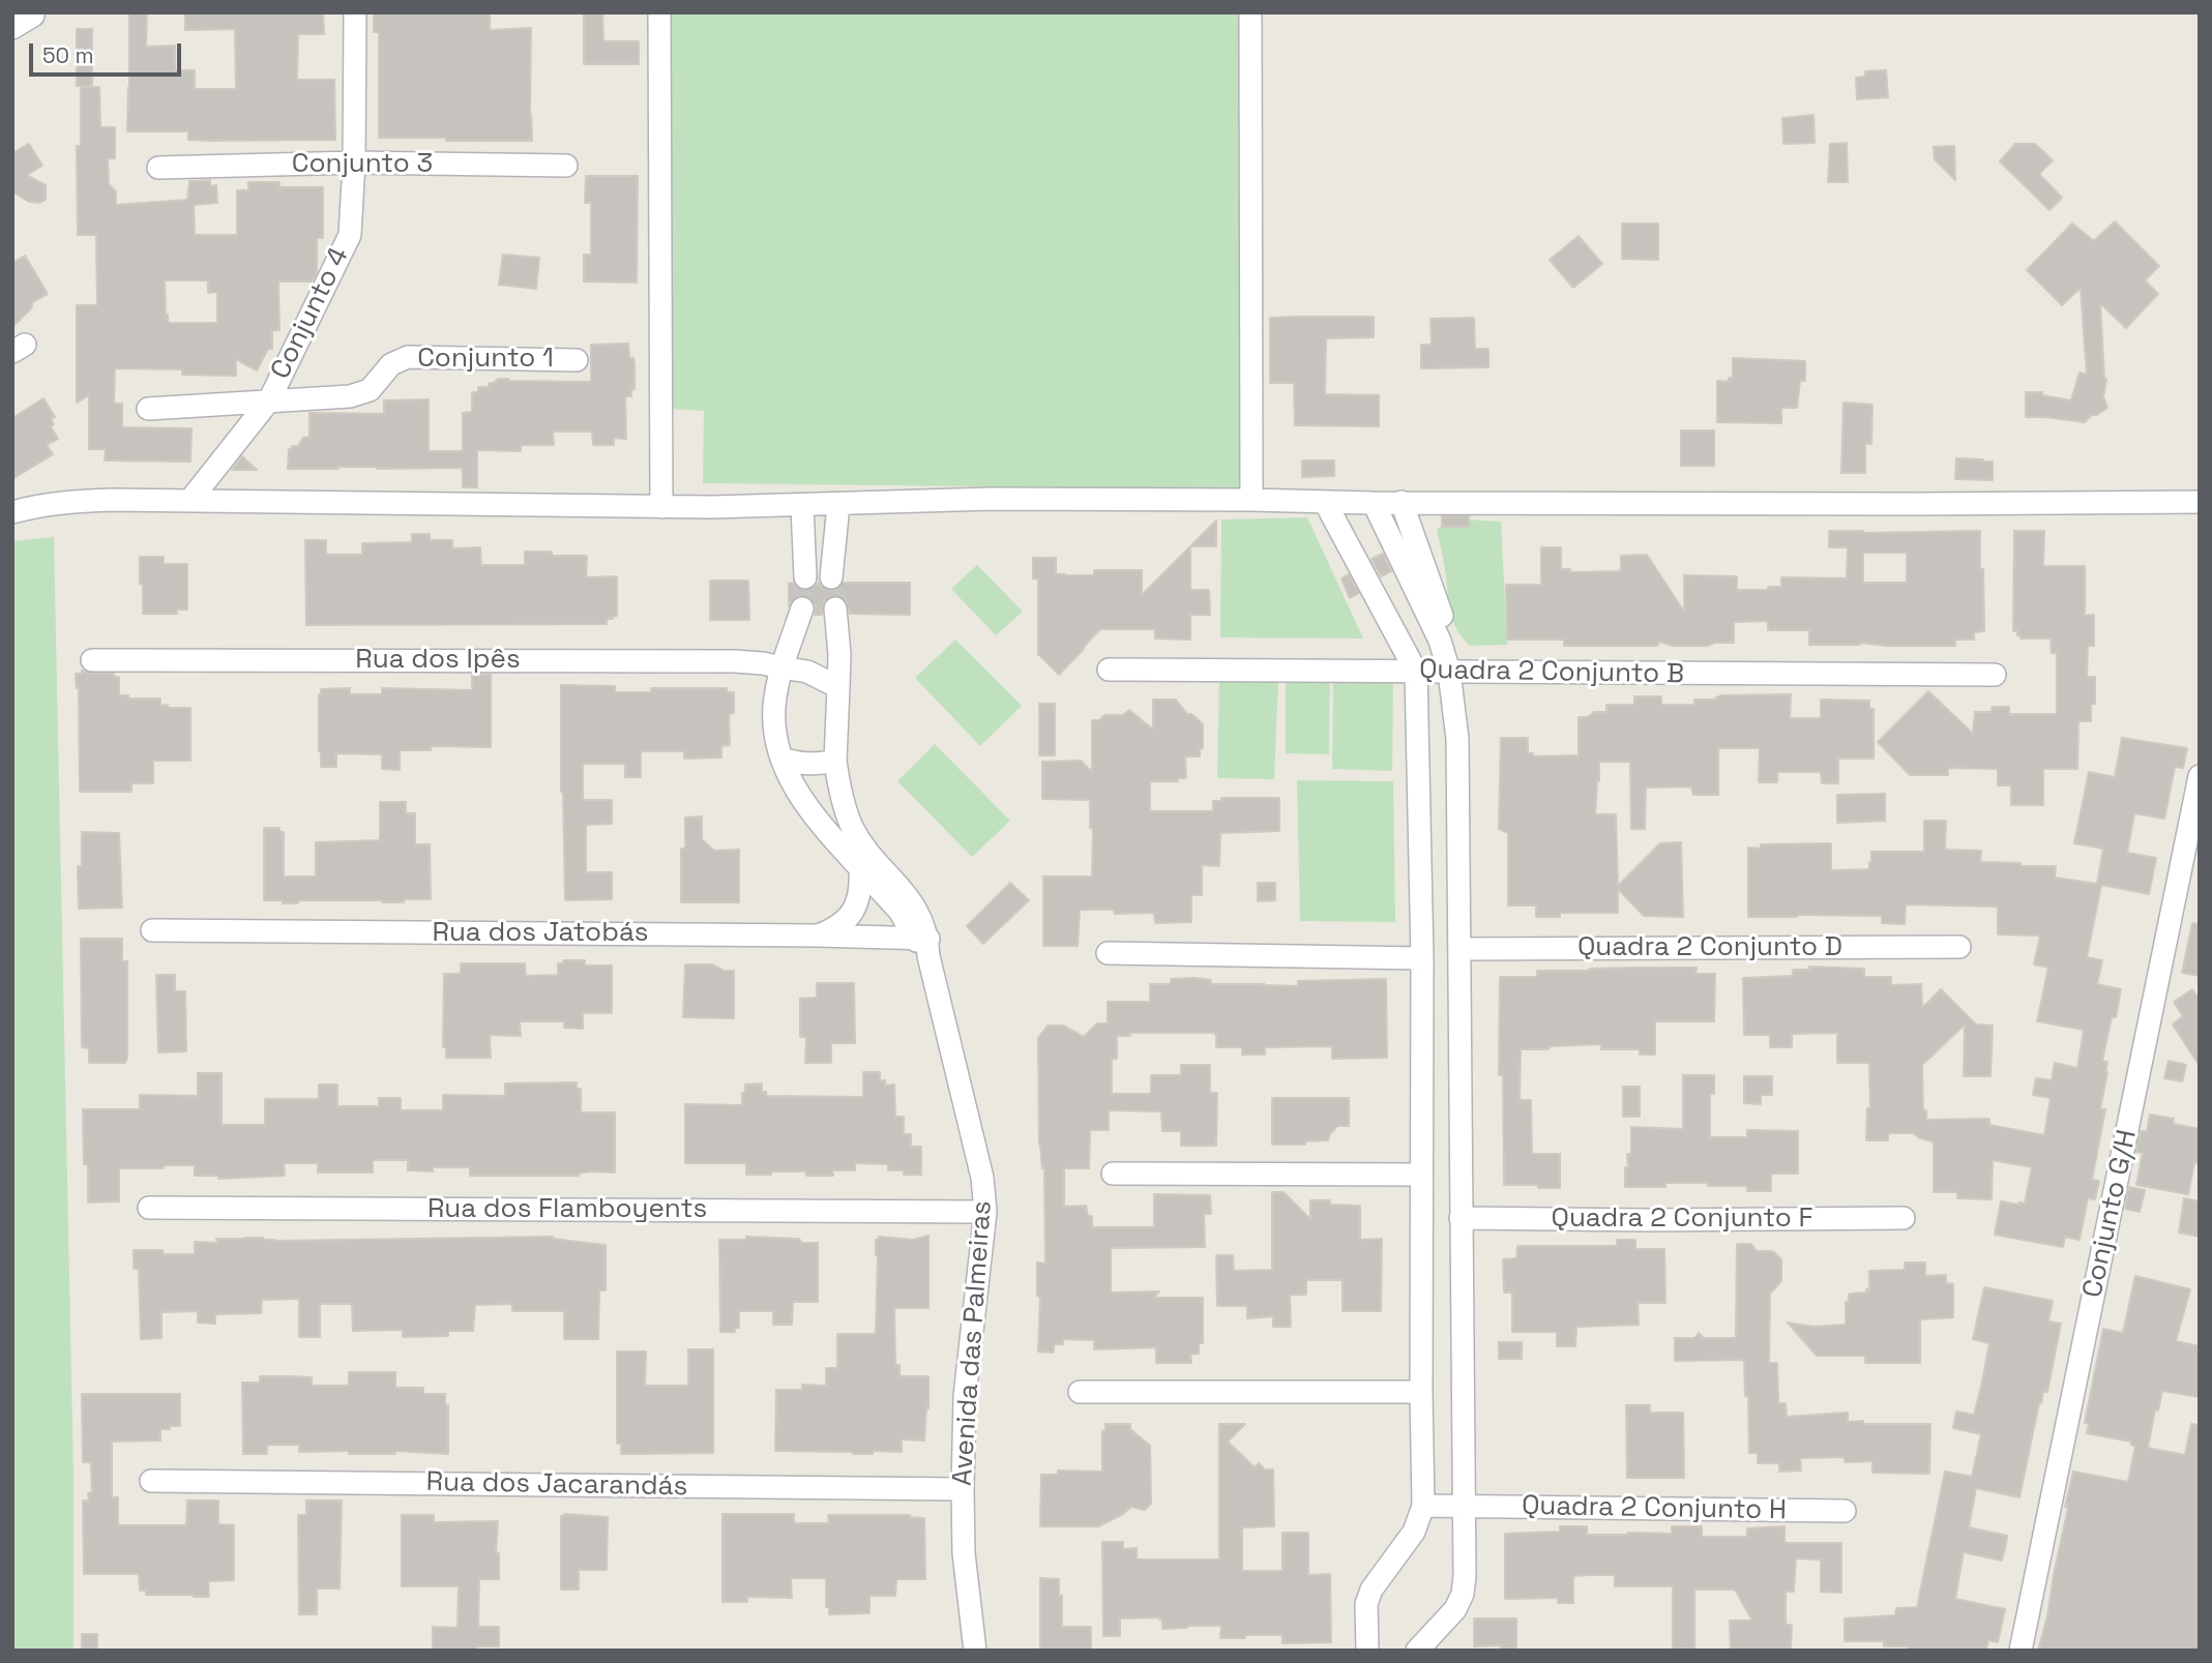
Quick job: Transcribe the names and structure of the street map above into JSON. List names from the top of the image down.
{
  "streets": {
    "street": [
      "Conjunto 3",
      "Conjunto 4",
      "Conjunto 1",
      "Rua dos Ipês",
      "Quadra 2 Conjunto B",
      "Rua dos Jatobás",
      "Quadra 2 Conjunto D",
      "Rua dos Flamboyents",
      "Conjunto G/H",
      "Quadra 2 Conjunto F",
      "Avenida das Palmeiras",
      "Rua dos Jacarandás",
      "Quadra 2 Conjunto H"
    ]
  },
  "crossings": [
    ["Conjunto 3", "Conjunto 4"],
    ["Conjunto 4", "Conjunto 1"],
    ["Rua dos Ipês", "Avenida das Palmeiras"],
    ["Rua dos Jatobás", "Avenida das Palmeiras"],
    ["Rua dos Flamboyents", "Avenida das Palmeiras"],
    ["Avenida das Palmeiras", "Rua dos Jacarandás"]
  ],
  "scale_bar": "50 m"
}
